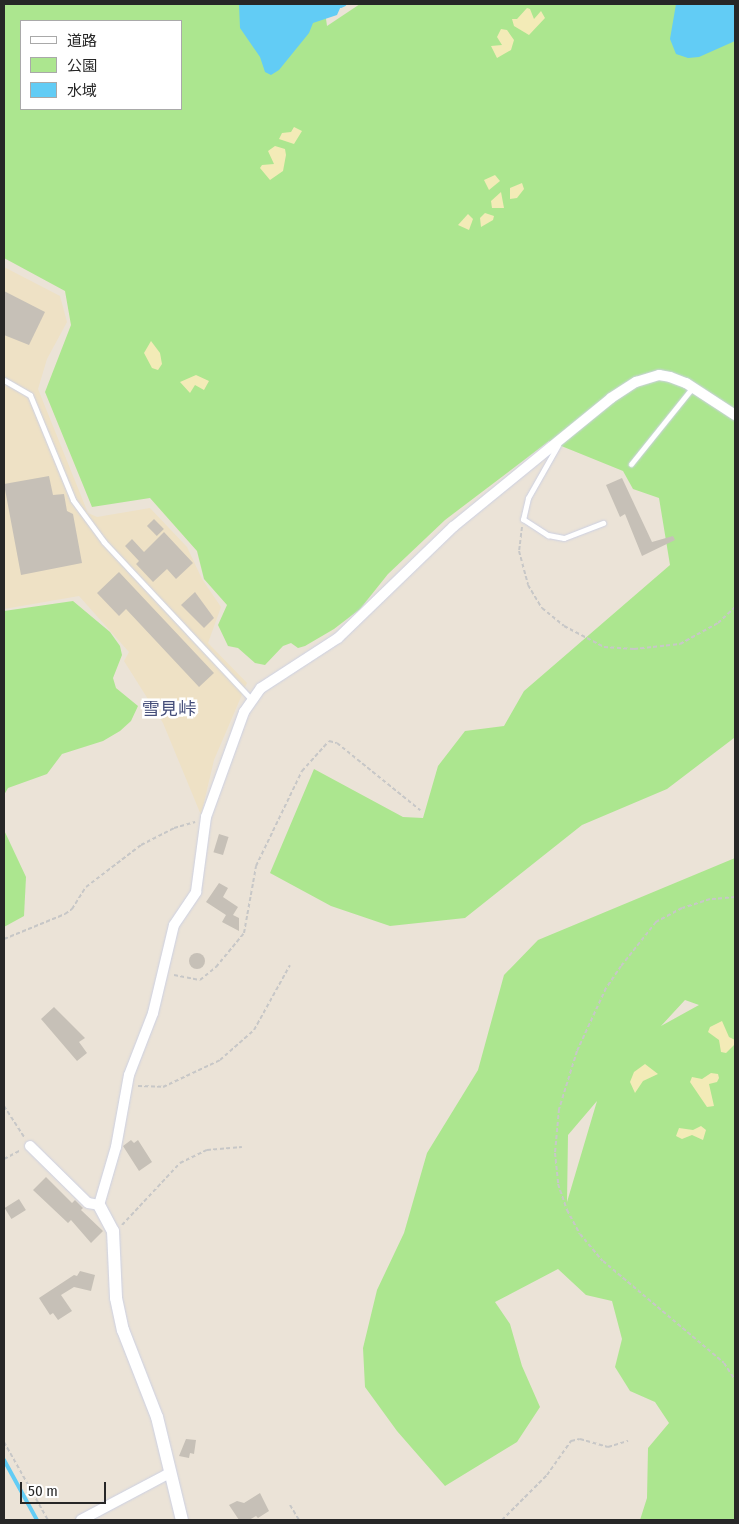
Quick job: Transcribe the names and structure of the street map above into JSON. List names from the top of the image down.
{
  "districts": ["雪見峠"],
  "legend": ["道路", "公園", "水域"],
  "scale_bar": "50 m"
}
